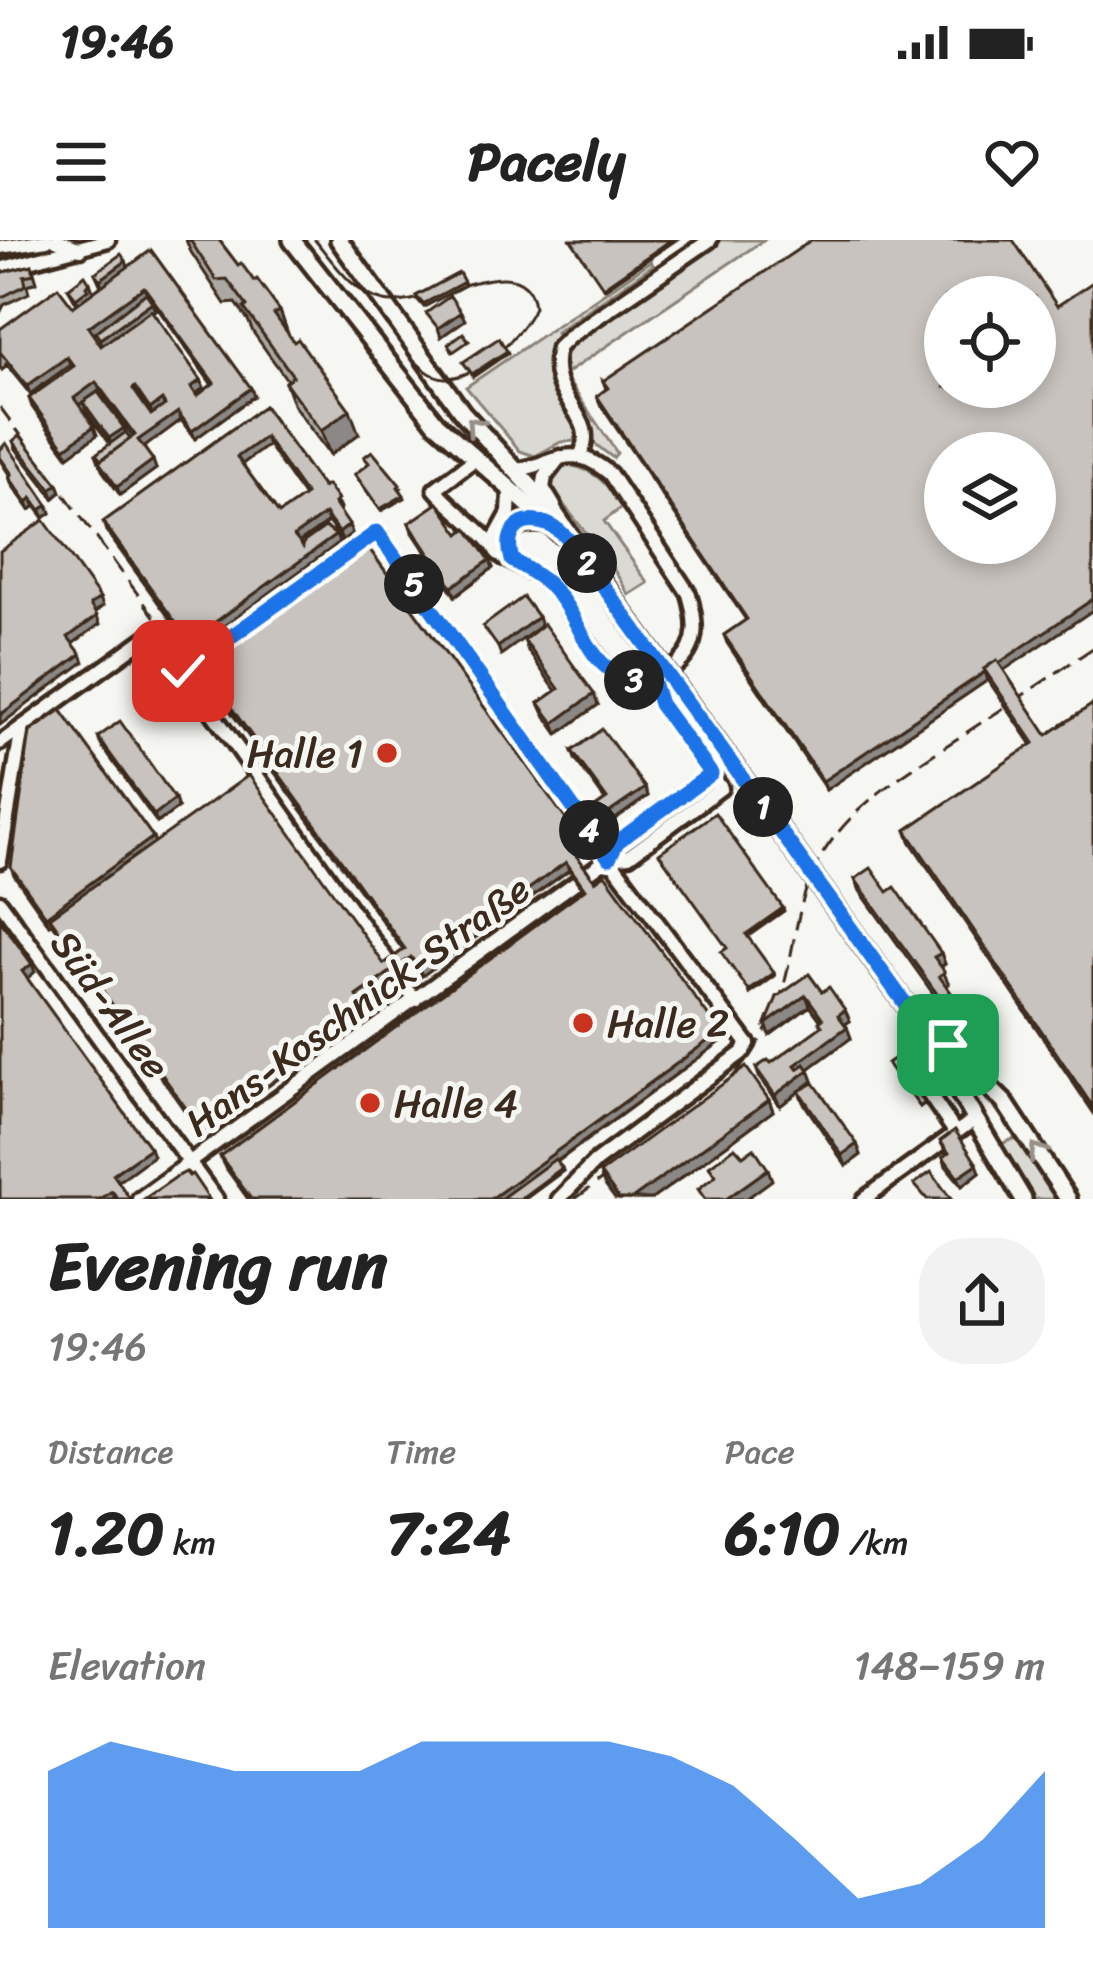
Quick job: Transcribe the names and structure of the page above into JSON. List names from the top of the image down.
{
  "streets": {
    "street": ["Süd-Allee", "Hans-Koschnick-Straße"]
  },
  "crossings": [
    ["Süd-Allee", "Hans-Koschnick-Straße"]
  ],
  "places": ["Halle 1", "Halle 2", "Halle 4"],
  "page": {
    "status": "19:46",
    "header": "Pacely",
    "pins": [
      "2",
      "5",
      "3",
      "1",
      "4"
    ],
    "heading": ["Evening run", "19:46"],
    "stats": [
      ["Distance", "1.20 km"],
      ["Time", "7:24"],
      ["Pace", "6:10 /km"]
    ],
    "chart": ["Elevation", "148–159 m"]
  }
}
